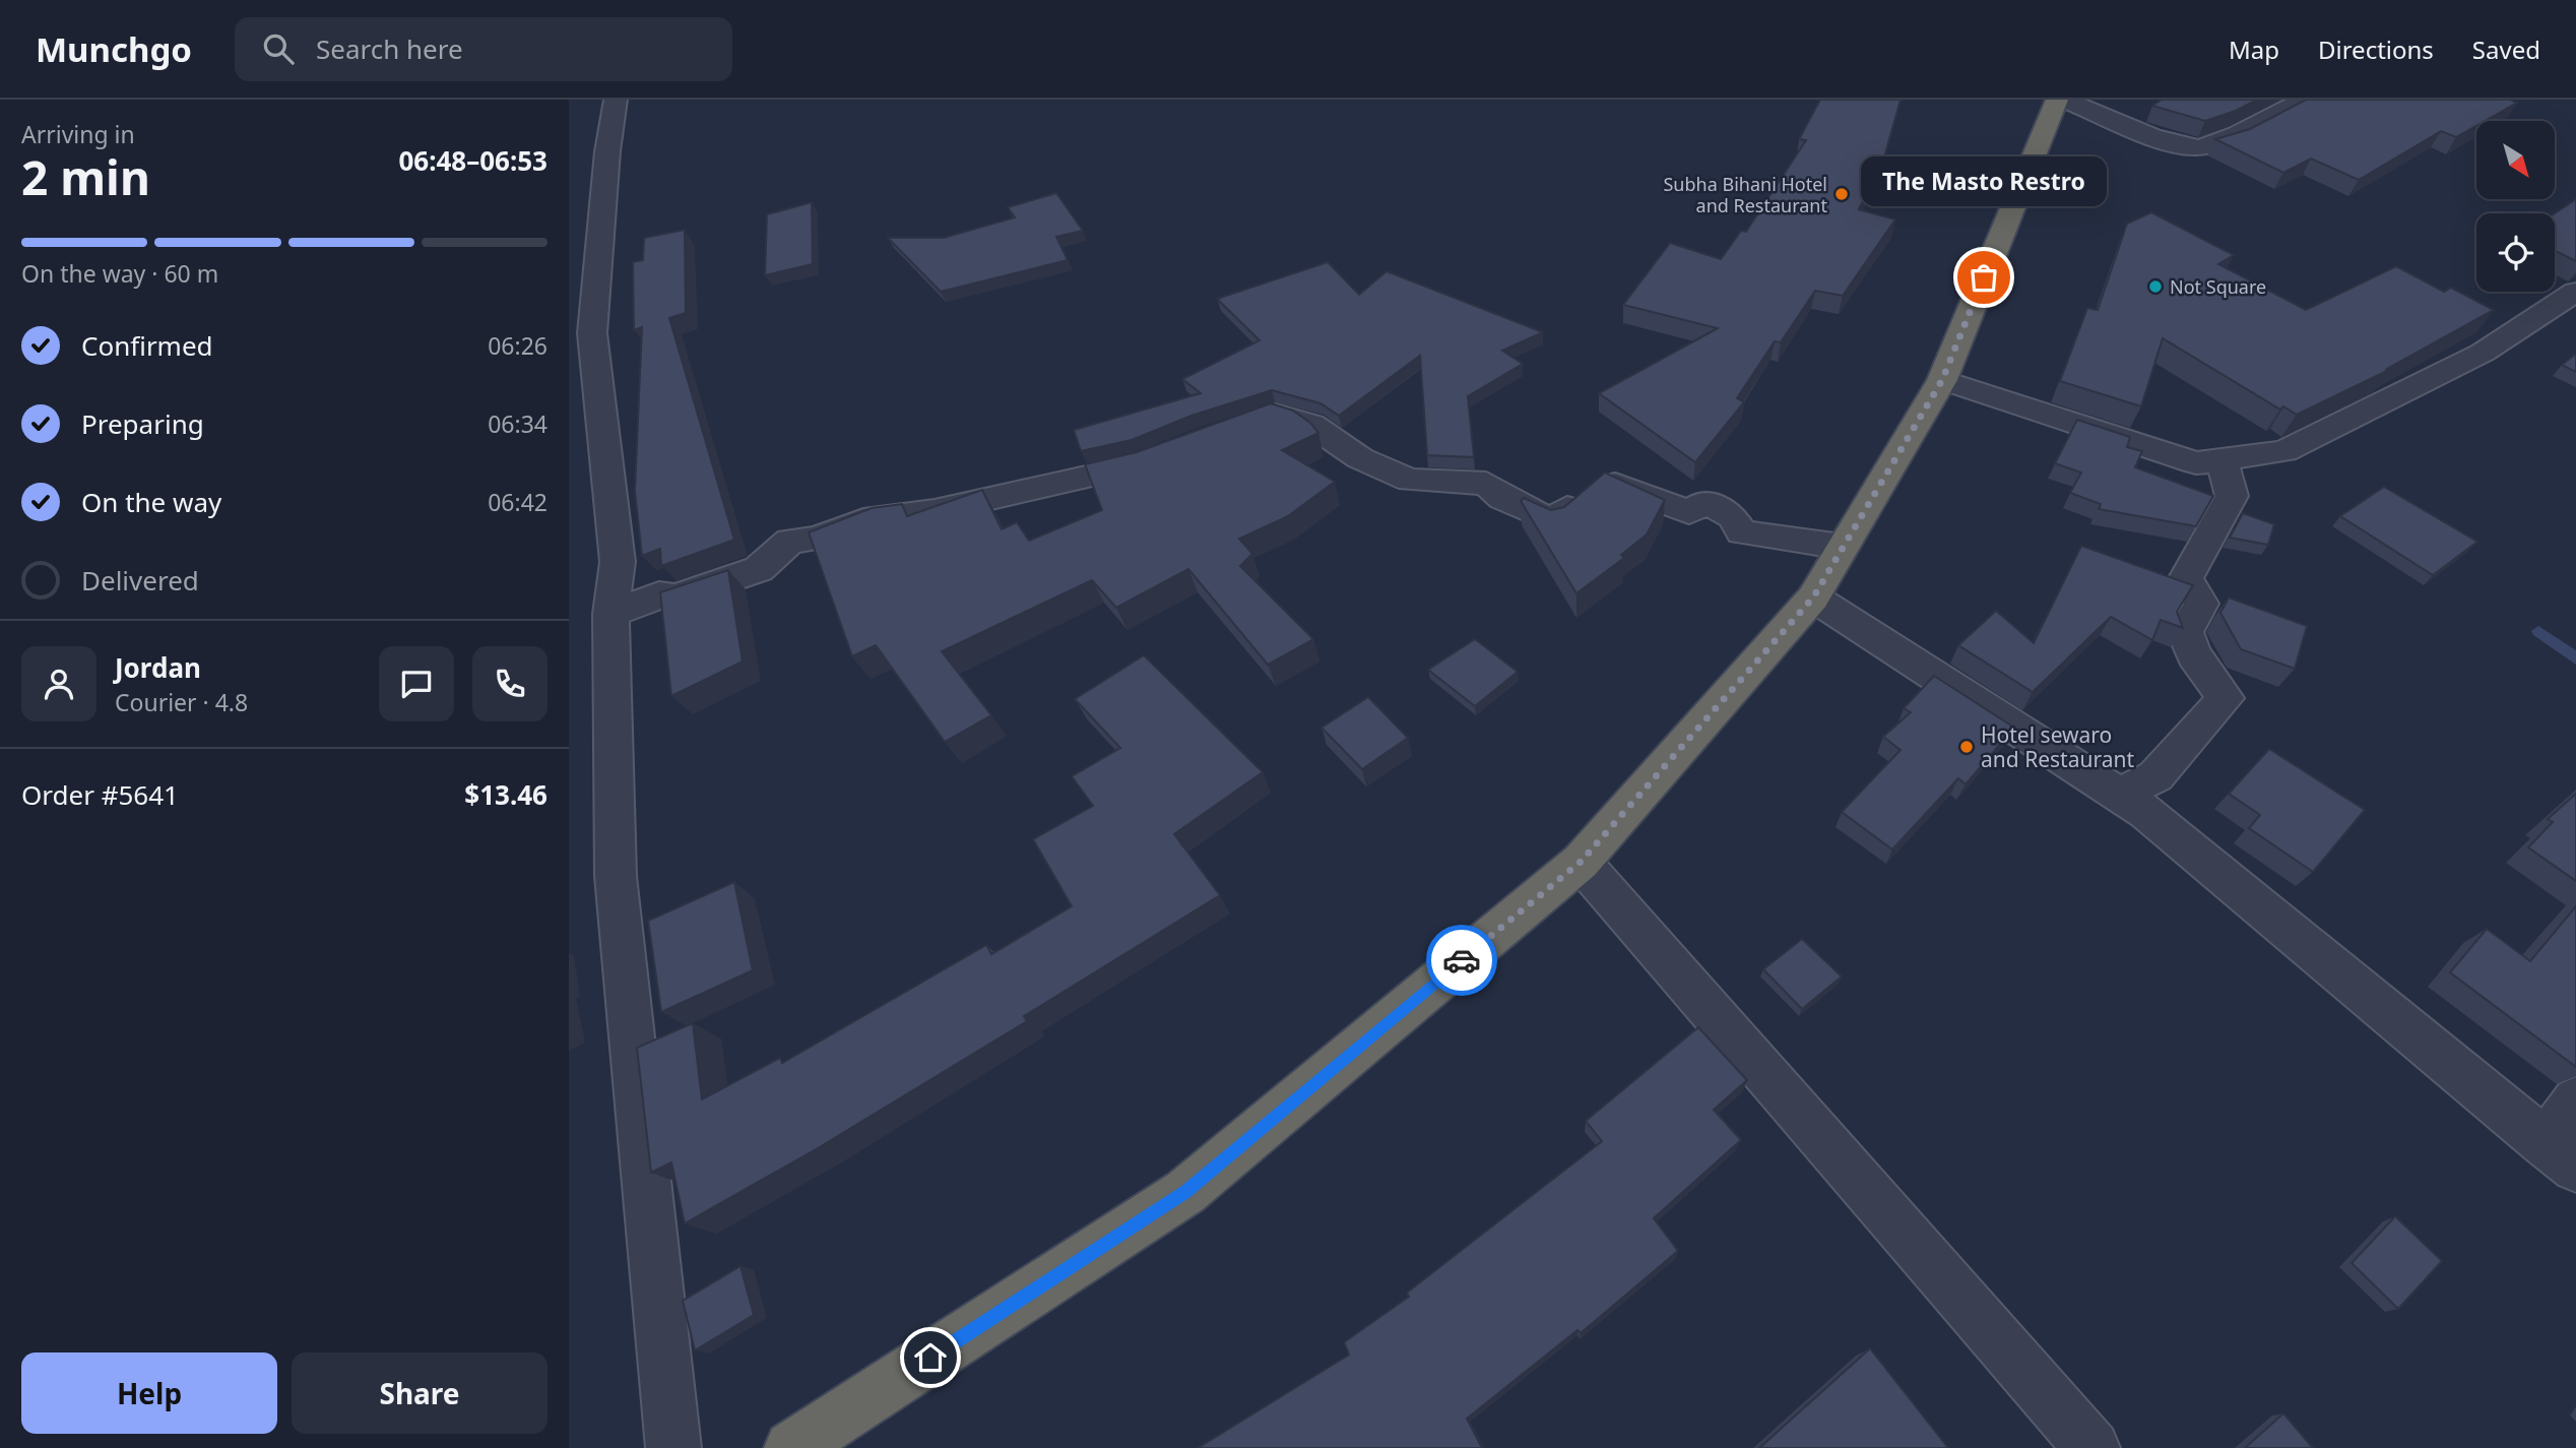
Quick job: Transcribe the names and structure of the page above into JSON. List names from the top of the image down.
{
  "places": [
    "Subha Bihani Hotel and Restaurant",
    "The Masto Restro",
    "Not Square",
    "Hotel sewaro and Restaurant"
  ],
  "north": "bottom right",
  "page": {
    "header": "Munchgo",
    "search": "Search here",
    "nav": ["Map", "Directions", "Saved"],
    "heading": ["2 min", "Arriving in", "06:48–06:53"],
    "panel": [
      "Jordan",
      "Courier · 4.8",
      "Order #5641",
      "$13.46"
    ],
    "bubble": "The Masto Restro",
    "bar": "On the way · 60 m",
    "list": [
      ["Confirmed", "06:26"],
      ["Preparing", "06:34"],
      ["On the way", "06:42"],
      "Delivered"
    ],
    "buttons": ["Help", "Share"]
  }
}
